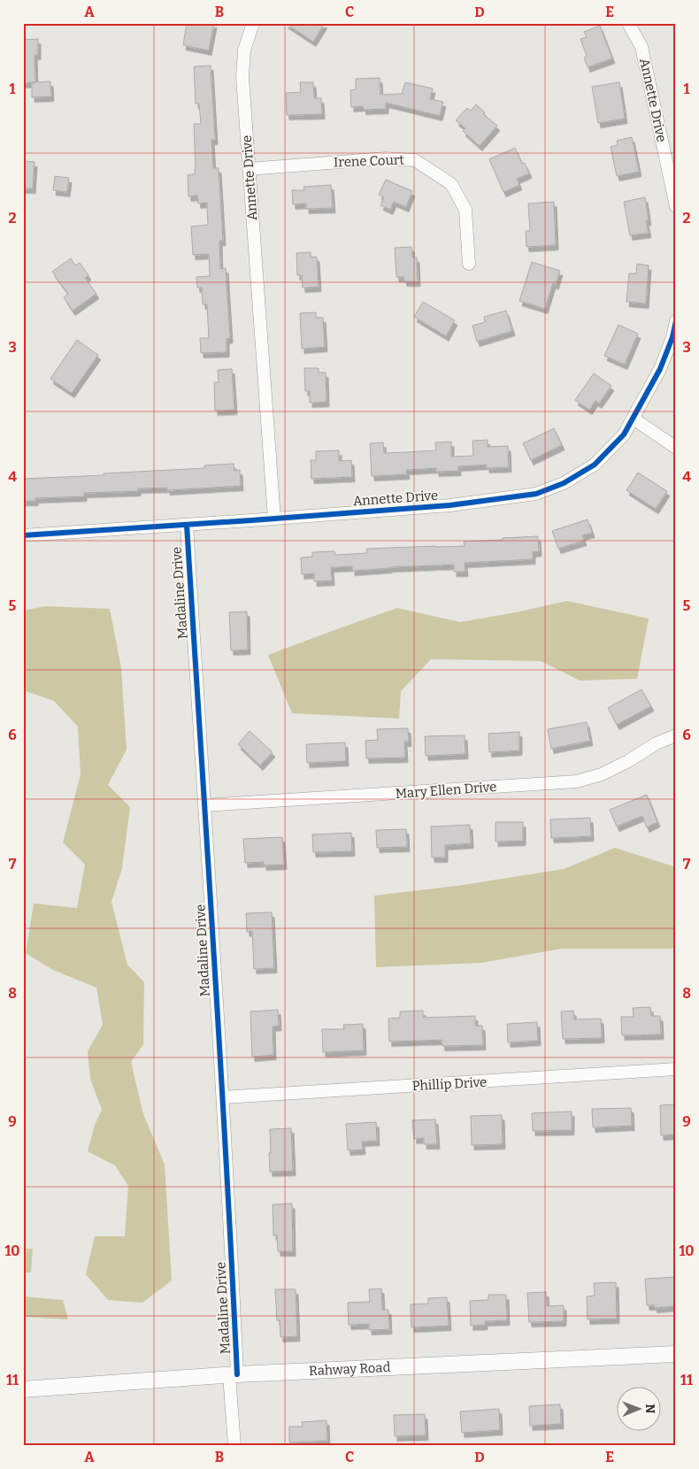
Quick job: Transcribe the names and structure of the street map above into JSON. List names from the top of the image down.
{
  "streets": {
    "street": [
      "Annette Drive",
      "Irene Court",
      "Madaline Drive",
      "Mary Ellen Drive",
      "Phillip Drive",
      "Rahway Road"
    ]
  },
  "crossings": [
    ["Annette Drive", "Irene Court"],
    ["Annette Drive", "Madaline Drive"],
    ["Madaline Drive", "Mary Ellen Drive"],
    ["Madaline Drive", "Phillip Drive"],
    ["Madaline Drive", "Rahway Road"]
  ],
  "north": "right",
  "grid": {
    "columns": [
      "A",
      "B",
      "C",
      "D",
      "E"
    ],
    "rows": [
      "1",
      "2",
      "3",
      "4",
      "5",
      "6",
      "7",
      "8",
      "9",
      "10",
      "11"
    ]
  }
}
